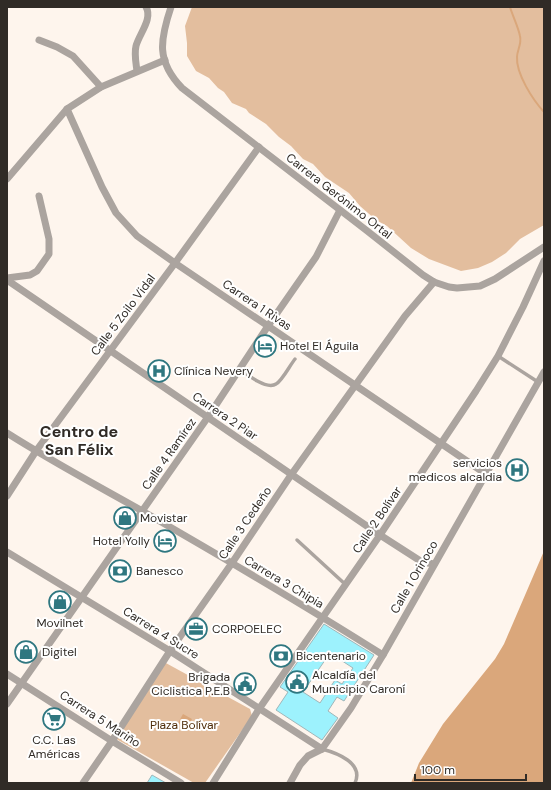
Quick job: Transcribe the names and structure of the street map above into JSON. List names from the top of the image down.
{
  "streets": {
    "street": [
      "Carrera Gerónimo Ortal",
      "Carrera 1 Rivas",
      "Calle 5 Zoilo Vidal",
      "Carrera 2 Piar",
      "Calle 4 Ramírez",
      "Calle 2 Bolívar",
      "Calle 3 Cedeño",
      "Calle 1 Orinoco",
      "Carrera 3 Chipia",
      "Carrera 4 Sucre",
      "Carrera 5 Mariño"
    ]
  },
  "crossings": [
    ["Carrera Gerónimo Ortal", "Calle 5 Zoilo Vidal"],
    ["Carrera Gerónimo Ortal", "Calle 4 Ramírez"],
    ["Carrera Gerónimo Ortal", "Calle 3 Cedeño"],
    ["Carrera 1 Rivas", "Calle 5 Zoilo Vidal"],
    ["Carrera 1 Rivas", "Calle 4 Ramírez"],
    ["Carrera 1 Rivas", "Calle 2 Bolívar"],
    ["Carrera 1 Rivas", "Calle 3 Cedeño"],
    ["Carrera 1 Rivas", "Calle 1 Orinoco"],
    ["Calle 5 Zoilo Vidal", "Carrera 2 Piar"],
    ["Calle 5 Zoilo Vidal", "Carrera 3 Chipia"],
    ["Carrera 2 Piar", "Calle 4 Ramírez"],
    ["Carrera 2 Piar", "Calle 2 Bolívar"],
    ["Carrera 2 Piar", "Calle 3 Cedeño"],
    ["Carrera 2 Piar", "Calle 1 Orinoco"],
    ["Calle 4 Ramírez", "Carrera 3 Chipia"],
    ["Calle 4 Ramírez", "Carrera 4 Sucre"],
    ["Calle 4 Ramírez", "Carrera 5 Mariño"],
    ["Calle 2 Bolívar", "Carrera 3 Chipia"],
    ["Calle 2 Bolívar", "Carrera 4 Sucre"],
    ["Calle 3 Cedeño", "Carrera 3 Chipia"],
    ["Calle 3 Cedeño", "Carrera 4 Sucre"],
    ["Calle 3 Cedeño", "Carrera 5 Mariño"],
    ["Calle 1 Orinoco", "Carrera 3 Chipia"],
    ["Calle 1 Orinoco", "Carrera 4 Sucre"]
  ],
  "districts": ["Centro de San Félix"],
  "parks": ["Plaza Bolívar"],
  "places": {
    "hotel": ["Hotel El Águila", "Hotel Yolly"],
    "hospital": ["Clínica Nevery", "servicios medicos alcaldia"],
    "shop": ["Movistar", "Movilnet", "Digitel"],
    "bank": ["Banesco", "Bicentenario"],
    "office": ["CORPOELEC"],
    "public building": ["Alcaldía del Municipio Caroní", "Brigada Ciclistica P.E.B"],
    "supermarket": ["C.C. Las Américas"]
  },
  "scale_bar": "100 m"
}
